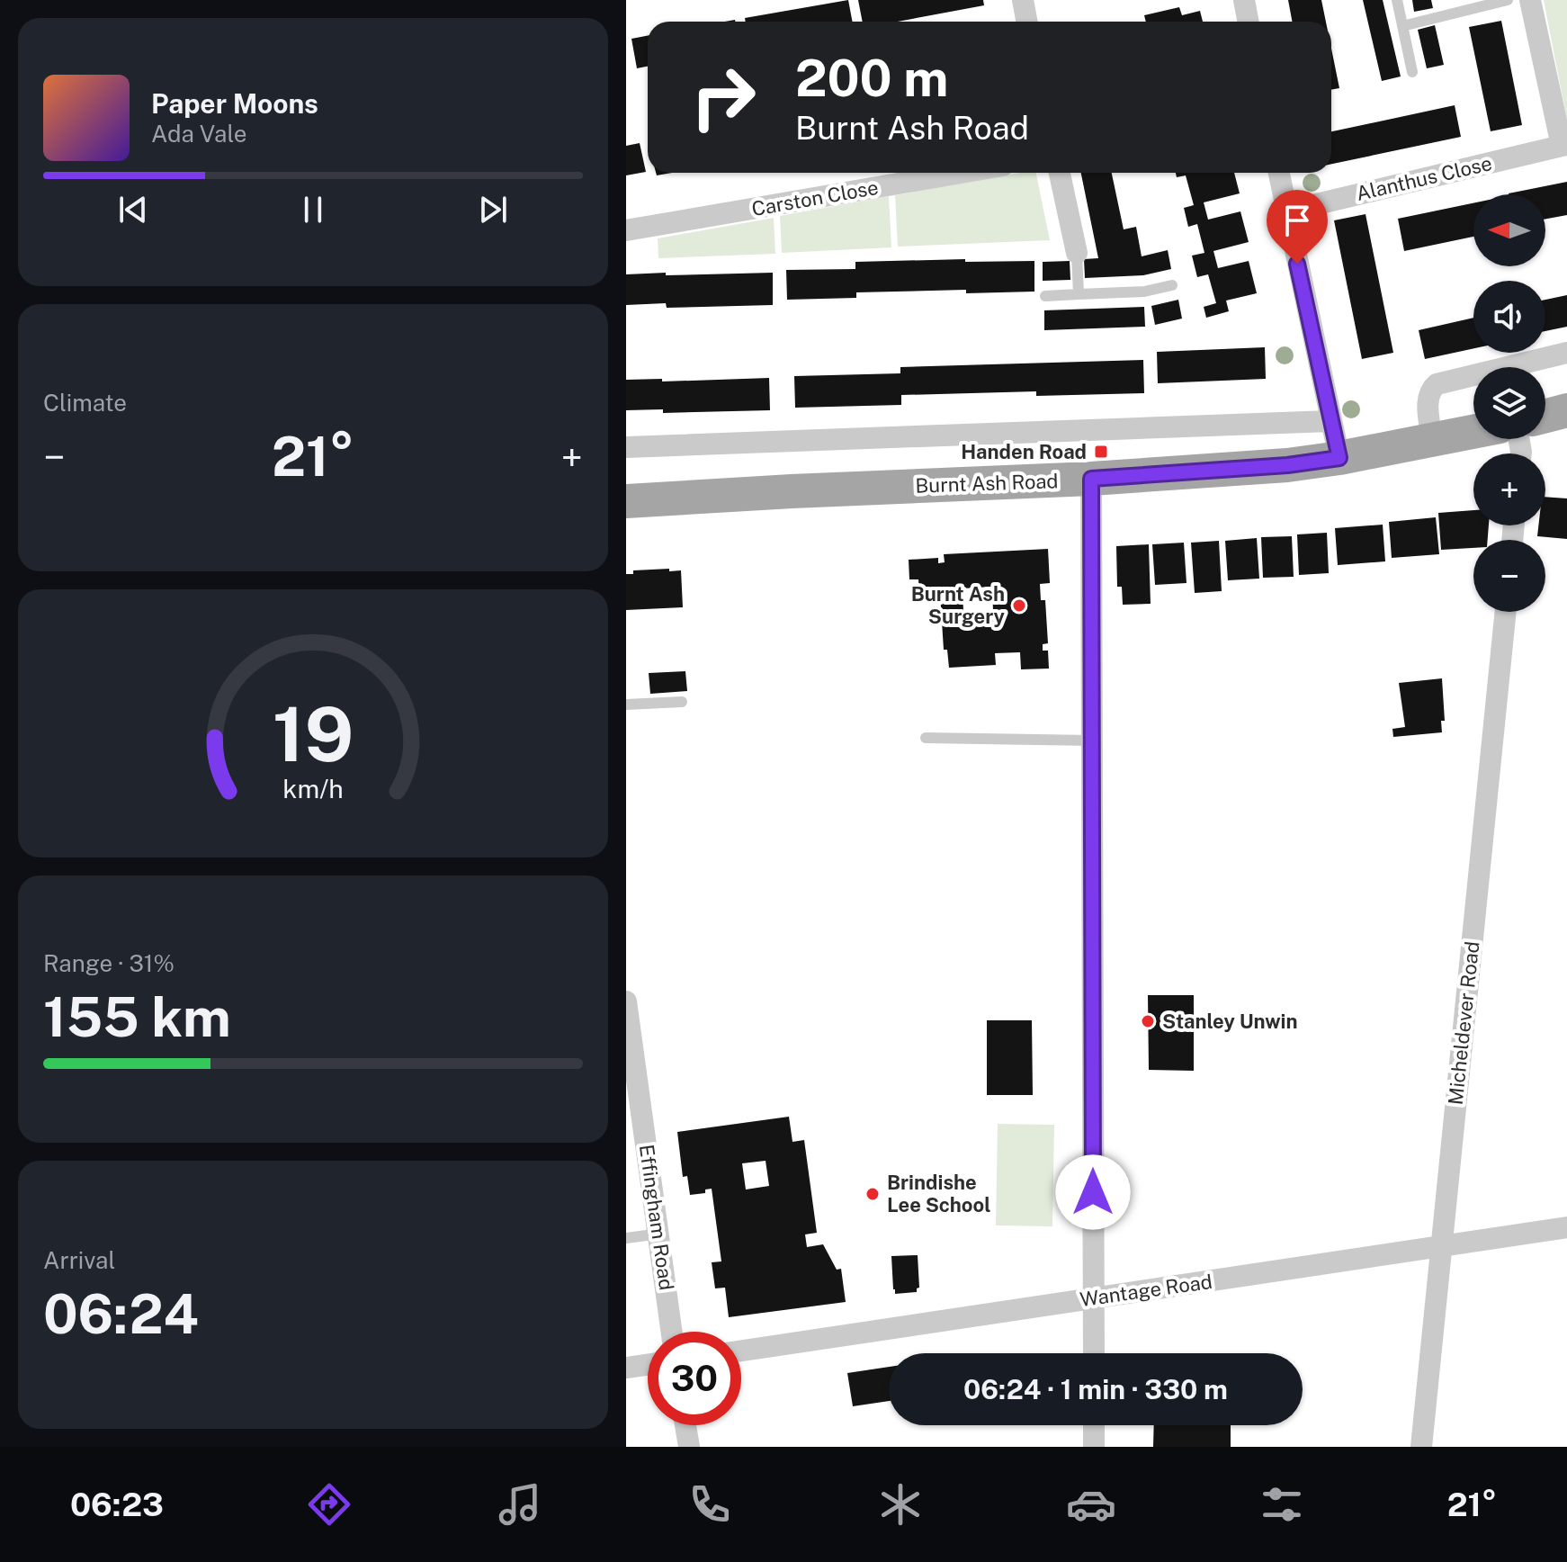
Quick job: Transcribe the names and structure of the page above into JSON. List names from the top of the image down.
{
  "streets": {
    "main road": ["Burnt Ash Road"],
    "street": [
      "Alanthus Close",
      "Carston Close",
      "Micheldever Road",
      "Effingham Road",
      "Wantage Road"
    ]
  },
  "crossings": [
    ["Micheldever Road", "Wantage Road"]
  ],
  "places": {
    "transit": ["Handen Road"],
    "other": ["Burnt Ash Surgery", "Stanley Unwin", "Brindishe Lee School"]
  },
  "north": "left",
  "page": {
    "turn": ["200 m", "Burnt Ash Road"],
    "song": ["Paper Moons", "Ada Vale"],
    "map_buttons": ["+", "−"],
    "tile": [
      "Climate",
      ["Range · 31%", "155 km"],
      ["Arrival", "06:24"]
    ],
    "heat": ["−", "21°", "+"],
    "limit": "30",
    "trip": "06:24 · 1 min · 330 m",
    "tabs": ["06:23", "21°"],
    "gauge": ["19", "km/h"]
  }
}
